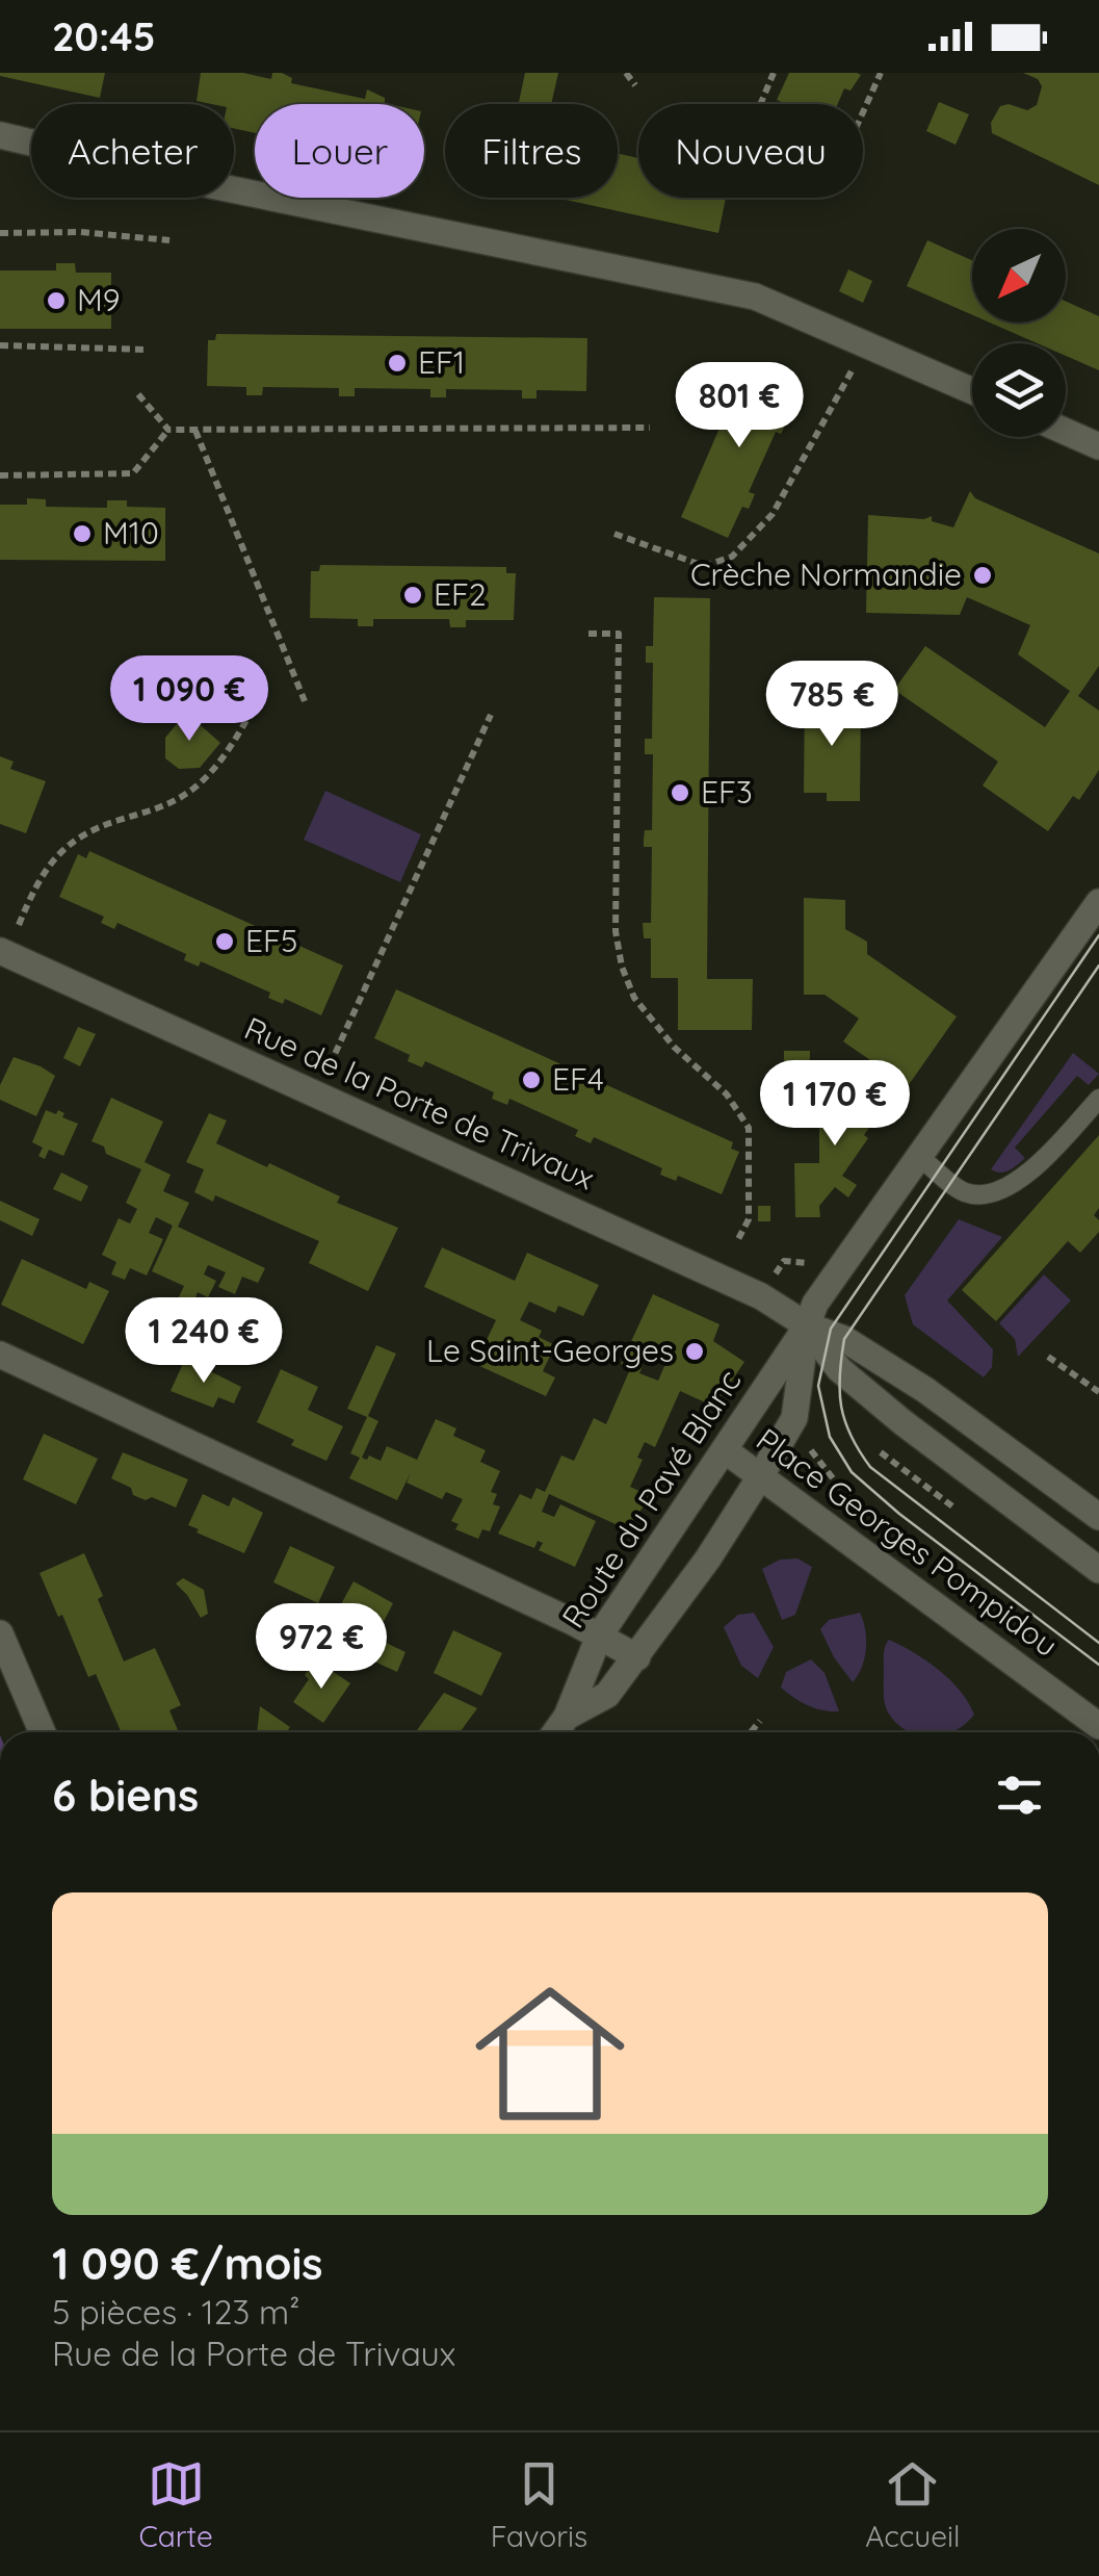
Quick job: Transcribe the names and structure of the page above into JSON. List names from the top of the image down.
{
  "streets": {
    "street": ["Rue de la Porte de Trivaux", "Route du Pavé Blanc", "Place Georges Pompidou"]
  },
  "crossings": [
    ["Rue de la Porte de Trivaux", "Route du Pavé Blanc"],
    ["Route du Pavé Blanc", "Place Georges Pompidou"]
  ],
  "places": [
    "M9",
    "EF1",
    "M10",
    "Crèche Normandie",
    "EF2",
    "EF3",
    "EF5",
    "EF4",
    "Le Saint-Georges"
  ],
  "north": "bottom left",
  "page": {
    "status": "20:45",
    "chip": [
      "Acheter",
      "Louer",
      "Filtres",
      "Nouveau"
    ],
    "price": [
      "801 €",
      "1 090 €",
      "785 €",
      "1 170 €",
      "1 240 €",
      "972 €"
    ],
    "heading": "6 biens",
    "list": [
      {
        "name": "1 090 €/mois",
        "note": "5 pièces · 123 m² · Rue de la Porte de Trivaux"
      }
    ],
    "tabs": ["Carte", "Favoris", "Accueil"]
  }
}
